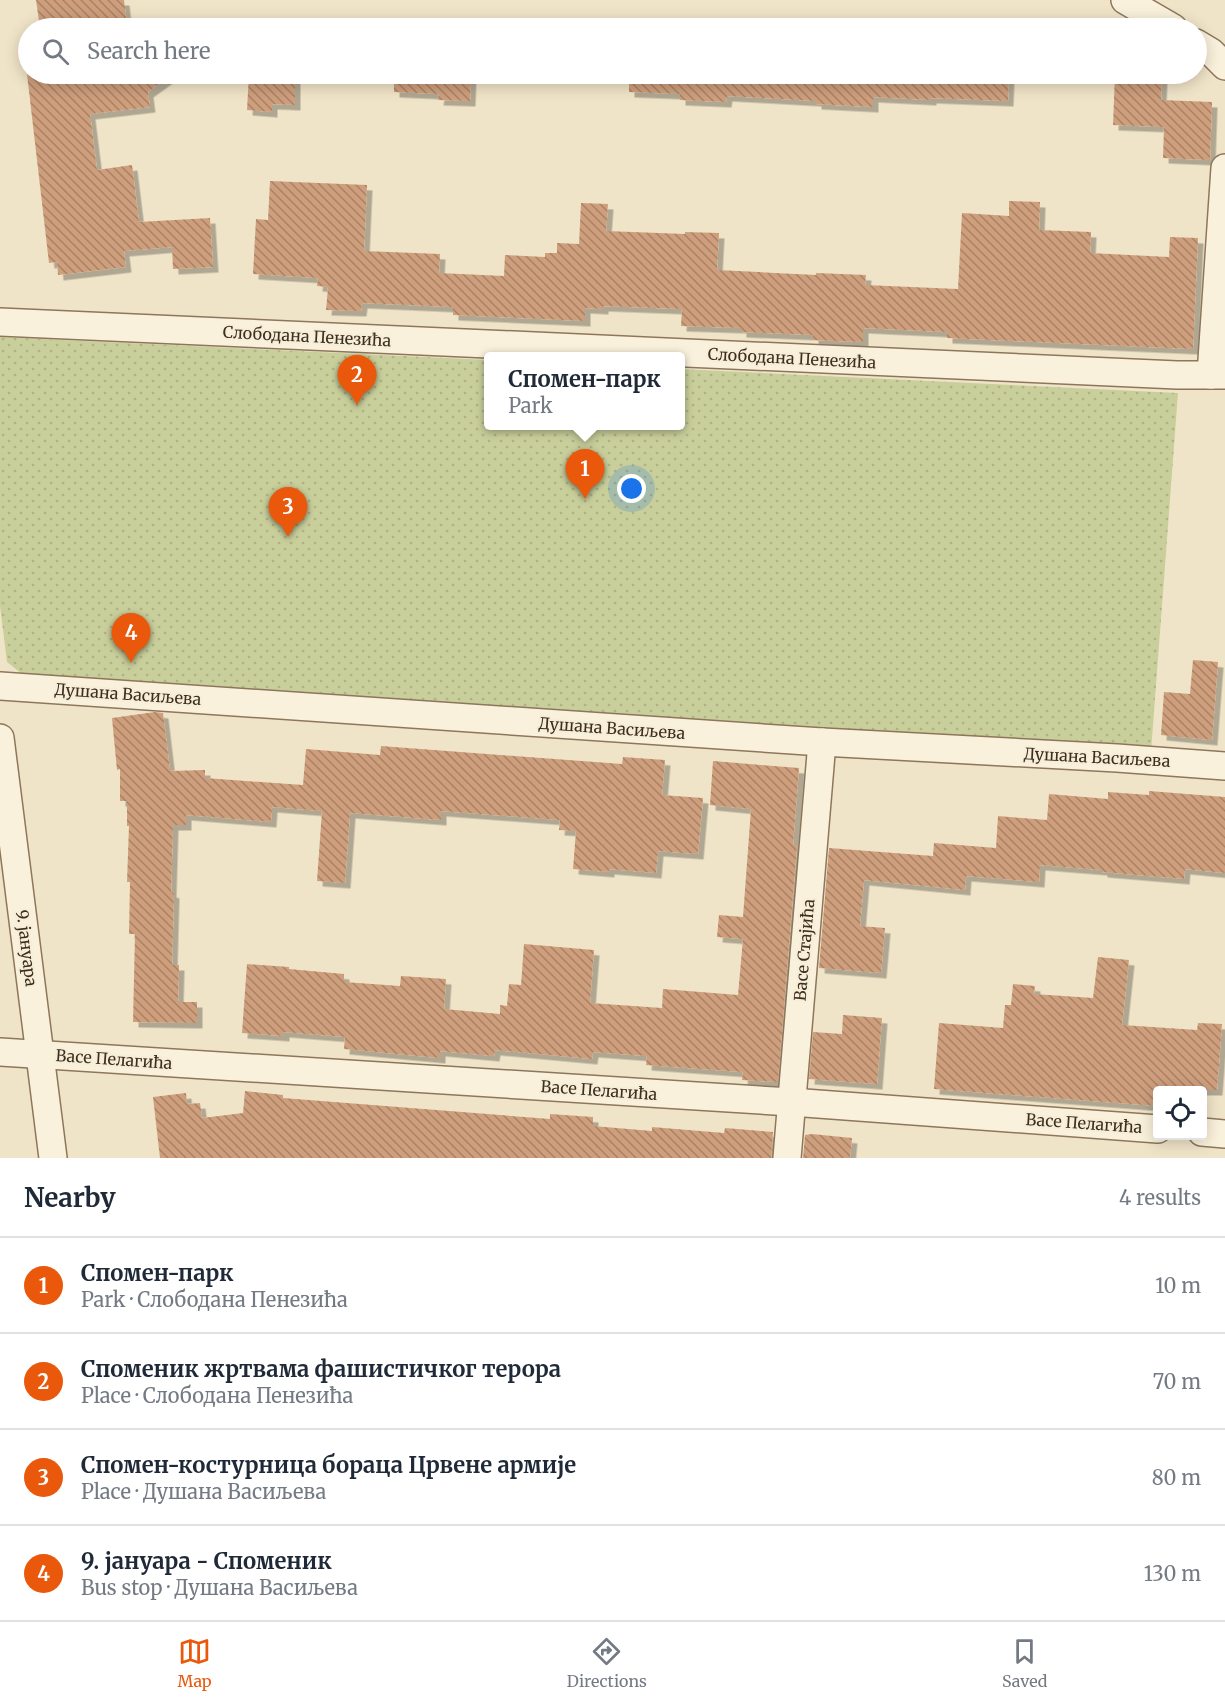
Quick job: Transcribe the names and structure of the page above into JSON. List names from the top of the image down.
{
  "streets": {
    "street": [
      "Слободана Пенезића",
      "Душана Васиљева",
      "9. јануара",
      "Васе Стајића",
      "Васе Пелагића"
    ]
  },
  "crossings": [
    ["Душана Васиљева", "Васе Стајића"],
    ["9. јануара", "Васе Пелагића"],
    ["Васе Стајића", "Васе Пелагића"]
  ],
  "page": {
    "search": "Search here",
    "popup": ["Спомен-парк", "Park"],
    "pins": [
      "2",
      "1",
      "3",
      "4"
    ],
    "heading": ["Nearby", "4 results"],
    "list": [
      {
        "mark": "1",
        "name": "Спомен-парк",
        "note": "Park · Слободана Пенезића",
        "value": "10 m"
      },
      {
        "mark": "2",
        "name": "Споменик жртвама фашистичког терора",
        "note": "Place · Слободана Пенезића",
        "value": "70 m"
      },
      {
        "mark": "3",
        "name": "Спомен-костурница бораца Црвене армије",
        "note": "Place · Душана Васиљева",
        "value": "80 m"
      },
      {
        "mark": "4",
        "name": "9. јануара - Споменик",
        "note": "Bus stop · Душана Васиљева",
        "value": "130 m"
      }
    ],
    "nav": ["Map", "Directions", "Saved"]
  }
}
